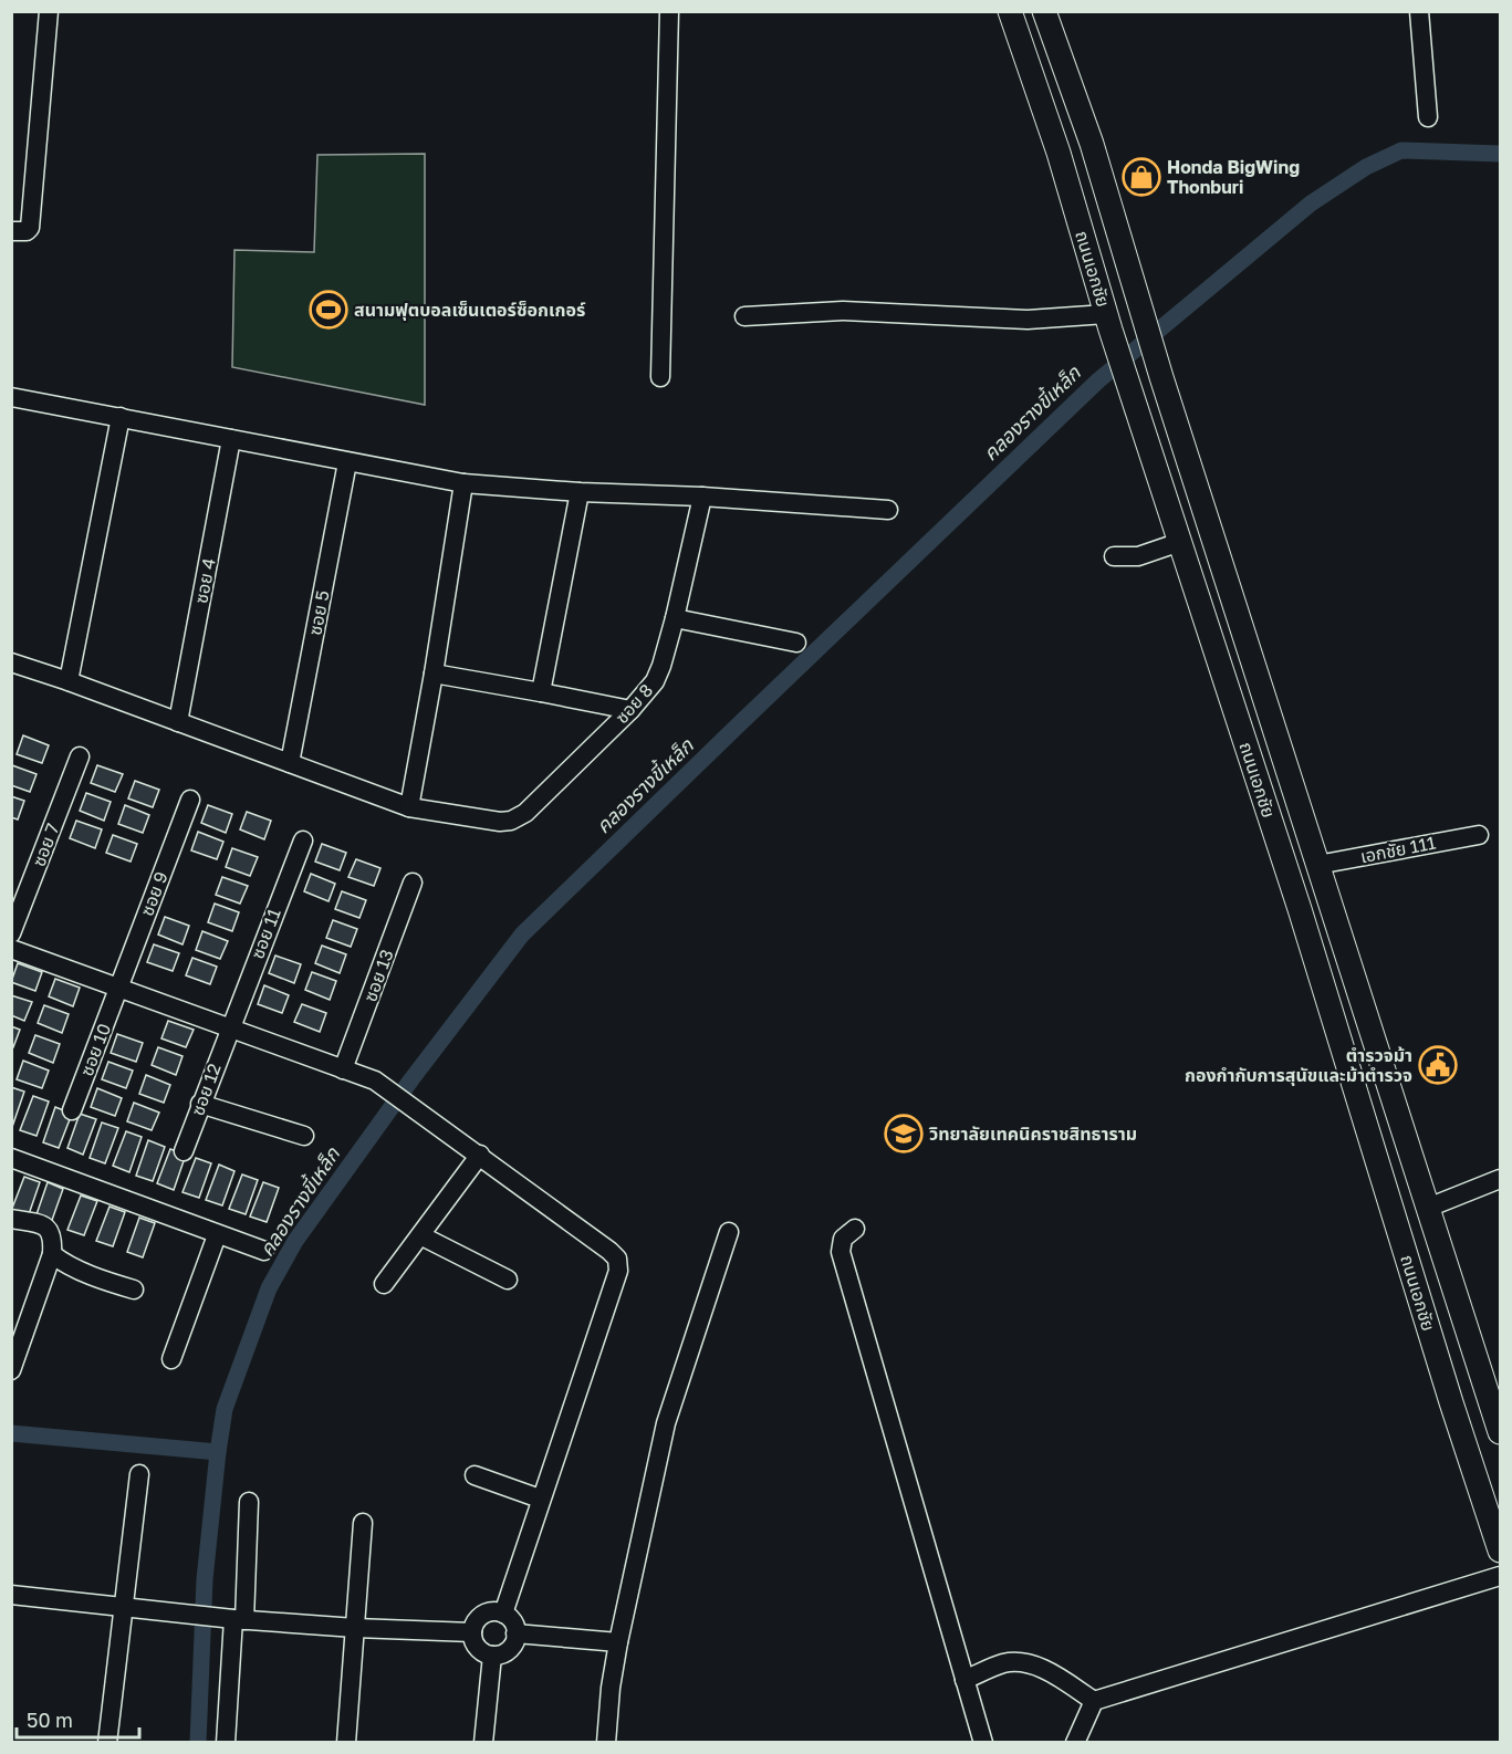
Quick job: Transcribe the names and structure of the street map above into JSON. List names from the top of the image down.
{
  "streets": {
    "main road": ["ถนนเอกชัย"],
    "street": [
      "ซอย 4",
      "ซอย 5",
      "ซอย 8",
      "ซอย 7",
      "เอกชัย 111",
      "ซอย 9",
      "ซอย 11",
      "ซอย 13",
      "ซอย 10",
      "ซอย 12"
    ]
  },
  "crossings": [
    ["ถนนเอกชัย", "เอกชัย 111"],
    ["ซอย 9", "ซอย 10"],
    ["ซอย 11", "ซอย 12"]
  ],
  "water": ["คลองรางขี้เหล็ก"],
  "places": {
    "shop": ["Honda BigWing Thonburi"],
    "sports": ["สนามฟุตบอลเซ็นเตอร์ซ็อกเกอร์"],
    "public building": ["ตำรวจม้า กองกำกับการสุนัขและม้าตำรวจ"],
    "school or university": ["วิทยาลัยเทคนิคราชสิทธาราม"]
  },
  "scale_bar": "50 m"
}
